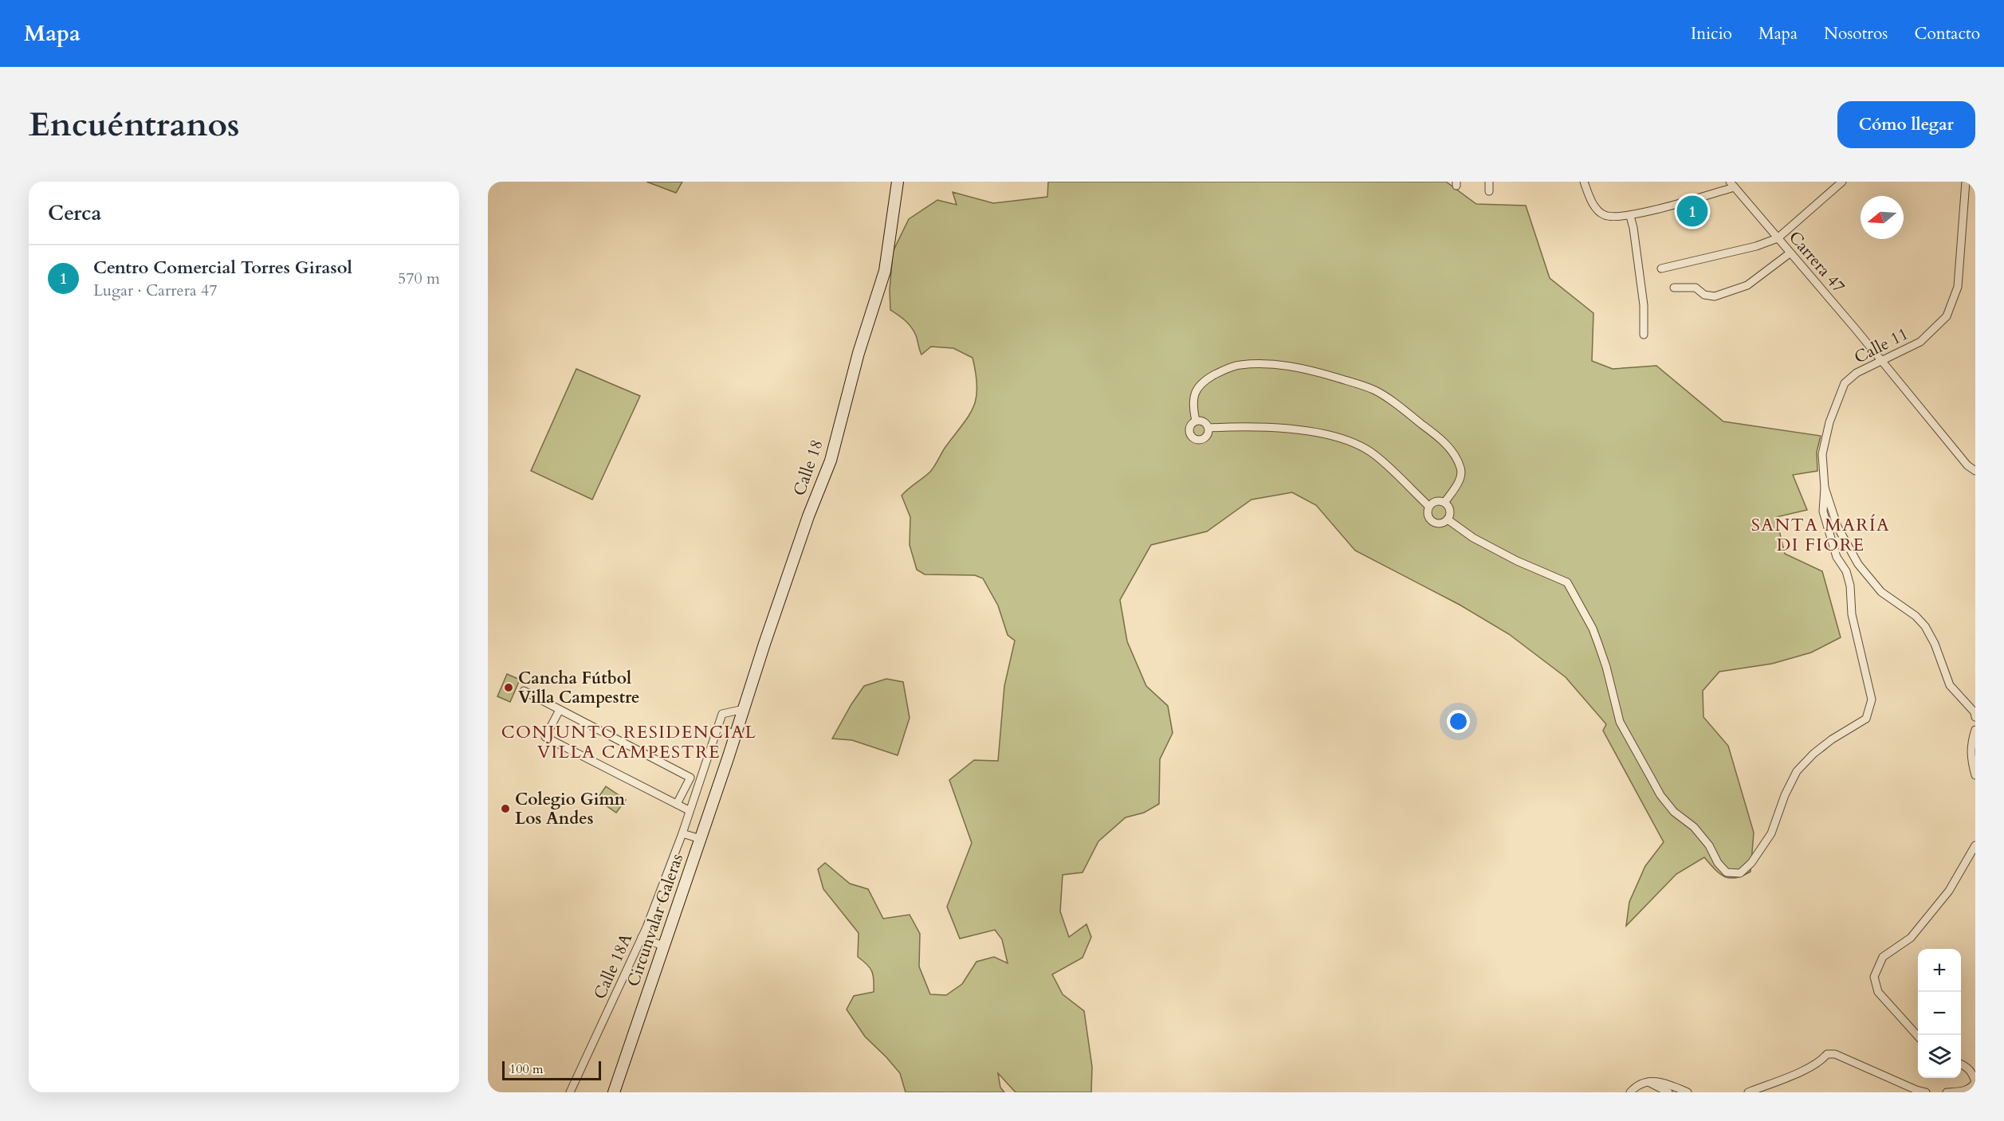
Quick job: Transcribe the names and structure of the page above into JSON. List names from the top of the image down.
{
  "streets": {
    "main road": ["Calle 18", "Circunvalar Galeras"],
    "street": ["Carrera 47", "Calle 11", "Calle 18A"]
  },
  "crossings": [
    ["Carrera 47", "Calle 11"],
    ["Calle 18", "Circunvalar Galeras"],
    ["Calle 18", "Calle 18A"]
  ],
  "districts": ["SANTA MARÍA DI FIORE", "CONJUNTO RESIDENCIAL VILLA CAMPESTRE"],
  "places": ["Cancha Fútbol Villa Campestre", "Colegio Gimn Los Andes"],
  "scale_bar": "100 m",
  "north": "left",
  "page": {
    "header": "Mapa",
    "nav": [
      "Inicio",
      "Mapa",
      "Nosotros",
      "Contacto"
    ],
    "buttons": "Cómo llegar",
    "title": "Encuéntranos",
    "heading": "Cerca",
    "pins": "1",
    "list": [
      {
        "mark": "1",
        "name": "Centro Comercial Torres Girasol",
        "note": "Lugar · Carrera 47",
        "value": "570 m"
      }
    ],
    "map_buttons": ["+", "−"],
    "scale": "100 m"
  }
}
